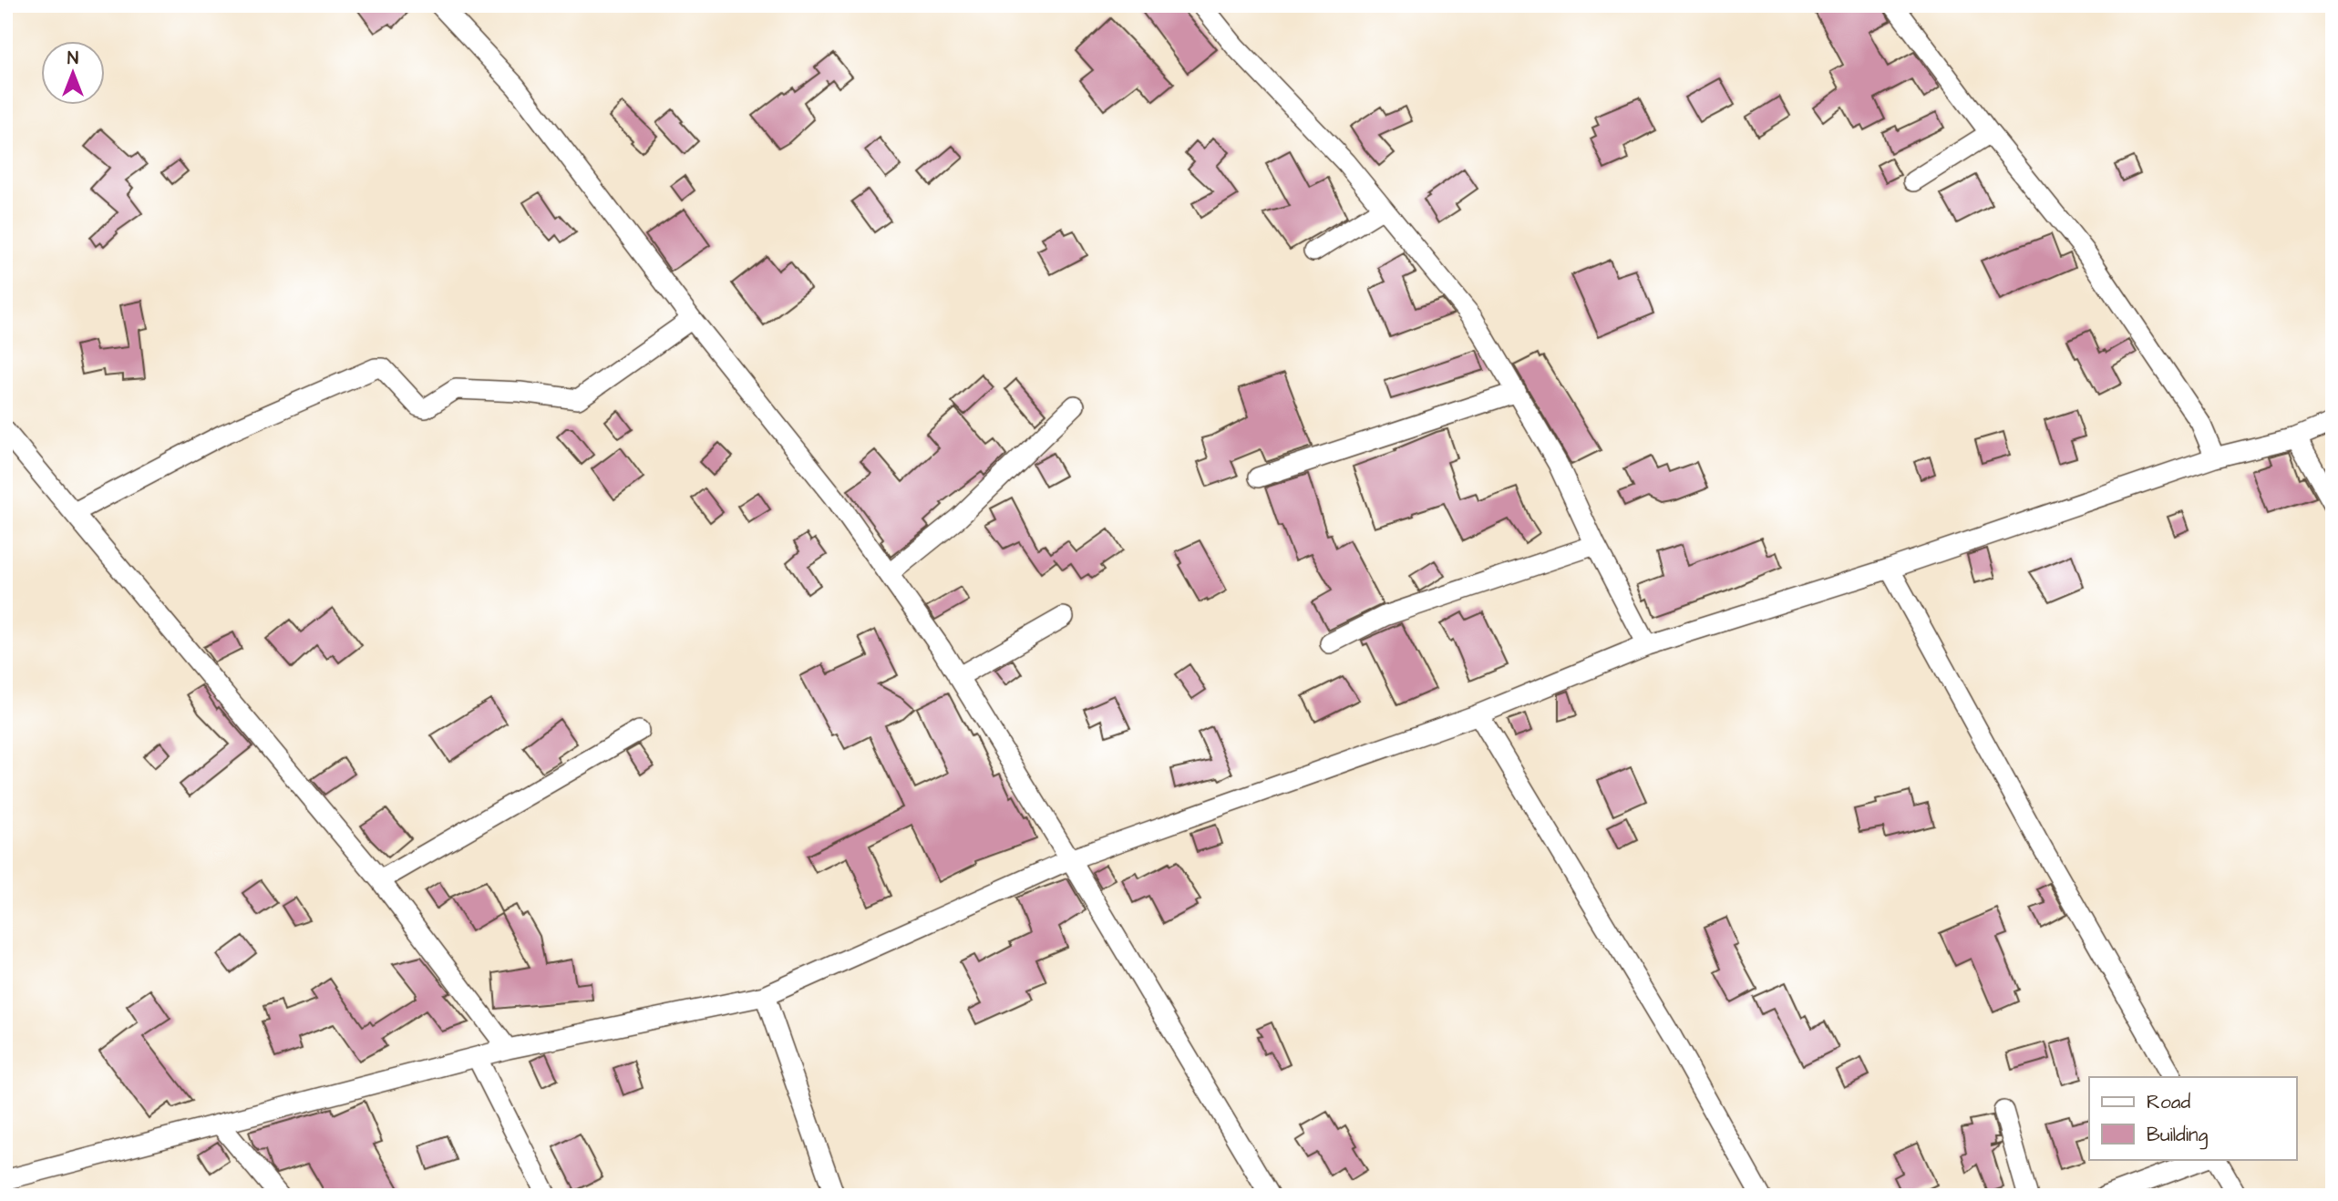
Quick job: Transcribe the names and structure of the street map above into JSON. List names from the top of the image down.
{
  "legend": ["Road", "Building"],
  "north": "top"
}
